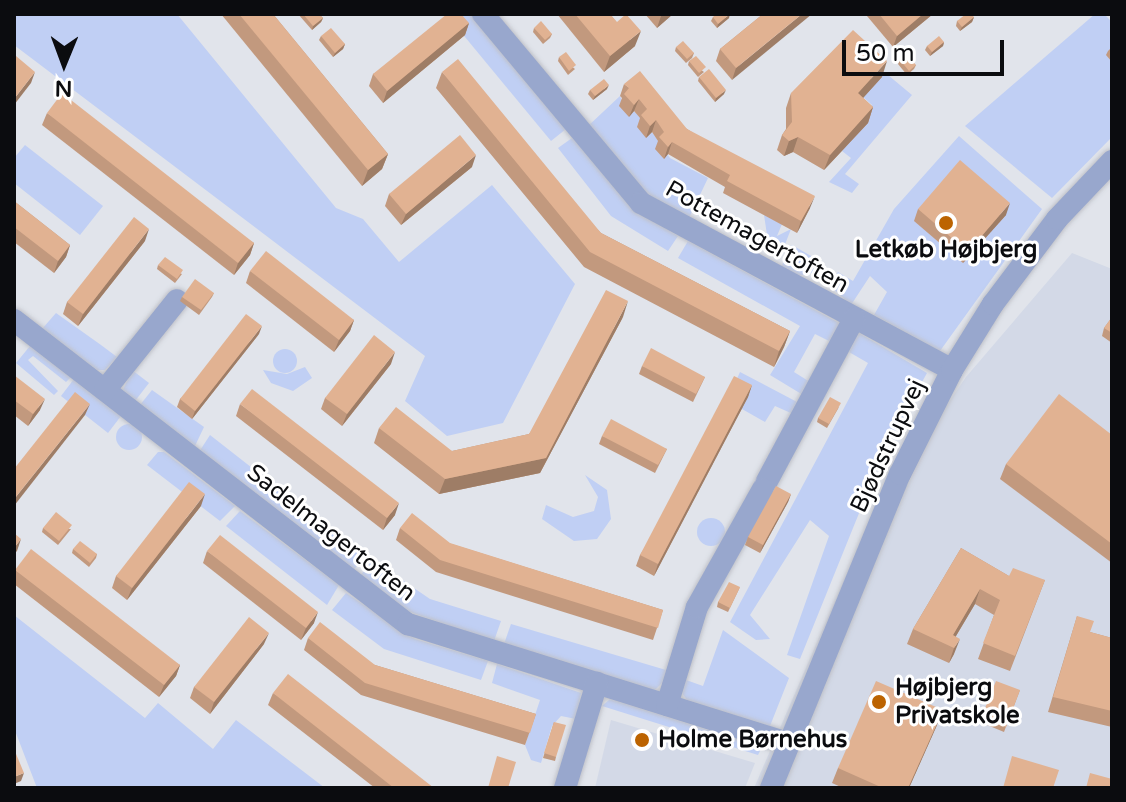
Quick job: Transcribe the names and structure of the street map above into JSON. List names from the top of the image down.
{
  "streets": {
    "street": ["Pottemagertoften", "Bjødstrupvej", "Sadelmagertoften"]
  },
  "crossings": [
    ["Pottemagertoften", "Bjødstrupvej"],
    ["Pottemagertoften", "Sadelmagertoften"],
    ["Bjødstrupvej", "Sadelmagertoften"]
  ],
  "places": ["Letkøb Højbjerg", "Højbjerg Privatskole", "Holme Børnehus"],
  "scale_bar": "50 m",
  "north": "bottom"
}
